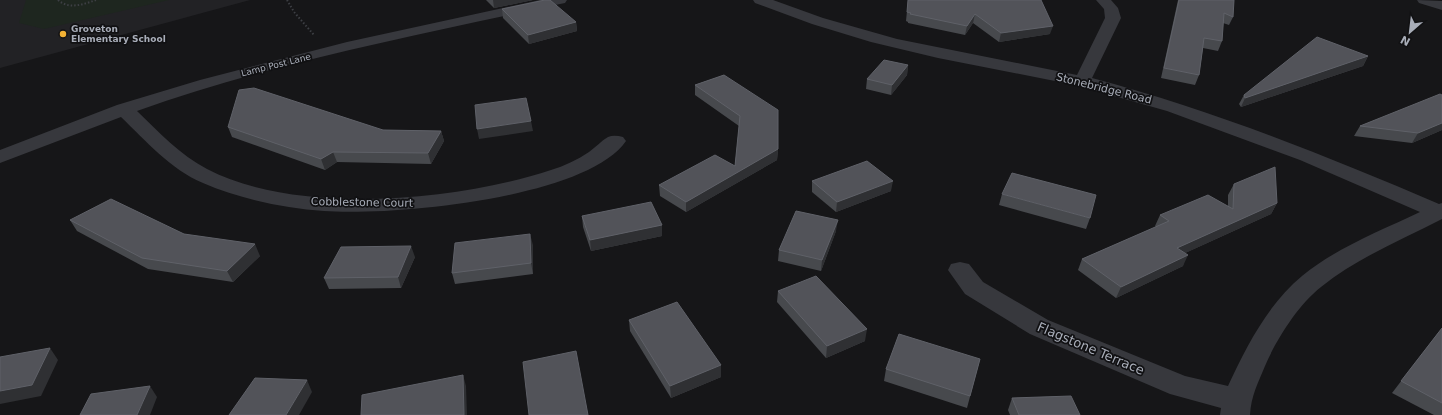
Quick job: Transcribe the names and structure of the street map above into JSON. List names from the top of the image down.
{
  "streets": {
    "street": [
      "Lamp Post Lane",
      "Stonebridge Road",
      "Cobblestone Court",
      "Flagstone Terrace"
    ]
  },
  "crossings": [
    ["Lamp Post Lane", "Cobblestone Court"]
  ],
  "places": ["Groveton Elementary School"],
  "north": "bottom left"
}
